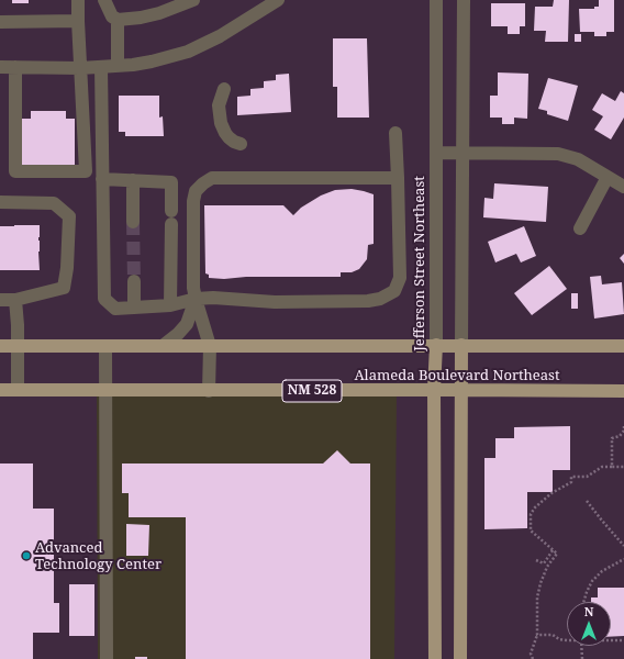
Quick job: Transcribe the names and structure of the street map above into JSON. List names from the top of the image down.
{
  "streets": {
    "main road": ["Jefferson Street Northeast", "Alameda Boulevard Northeast", "NM 528"]
  },
  "crossings": [
    ["Jefferson Street Northeast", "Alameda Boulevard Northeast"]
  ],
  "places": ["Advanced Technology Center"],
  "north": "top"
}
